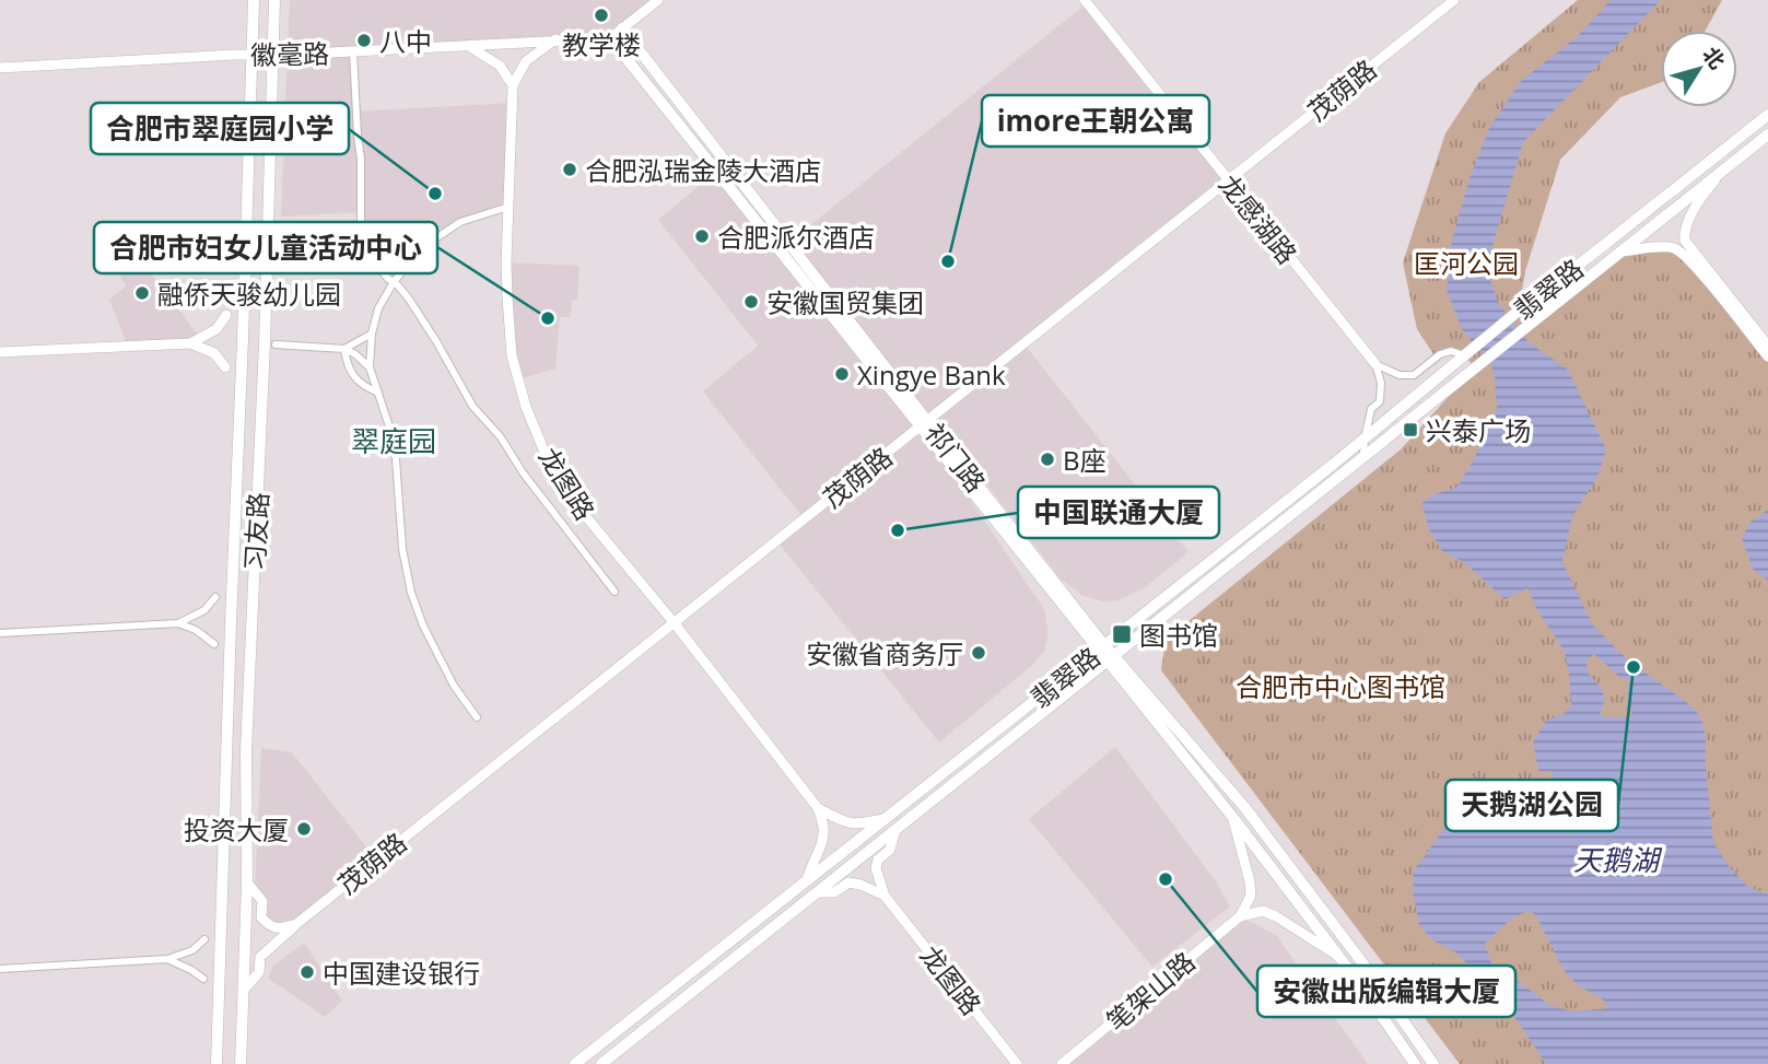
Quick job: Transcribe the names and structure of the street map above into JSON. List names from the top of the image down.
{
  "streets": {
    "main road": ["翡翠路", "祁门路", "习友路"],
    "street": [
      "徽毫路",
      "茂荫路",
      "龙感湖路",
      "龙图路",
      "笔架山路"
    ]
  },
  "crossings": [
    ["徽毫路", "祁门路"],
    ["徽毫路", "习友路"],
    ["茂荫路", "龙感湖路"],
    ["茂荫路", "祁门路"],
    ["茂荫路", "龙图路"],
    ["茂荫路", "习友路"],
    ["翡翠路", "祁门路"]
  ],
  "districts": ["翠庭园"],
  "water": ["天鹅湖"],
  "parks": ["匡河公园", "合肥市中心图书馆"],
  "places": {
    "other": [
      "教学楼",
      "八中",
      "合肥泓瑞金陵大酒店",
      "合肥市翠庭园小学",
      "合肥派尔酒店",
      "imore王朝公寓",
      "融侨天骏幼儿园",
      "安徽国贸集团",
      "合肥市妇女儿童活动中心",
      "Xingye Bank",
      "B座",
      "中国联通大厦",
      "安徽省商务厅",
      "天鹅湖公园",
      "投资大厦",
      "安徽出版编辑大厦",
      "中国建设银行"
    ],
    "transit": ["兴泰广场", "图书馆"]
  },
  "north": "top right"
}
